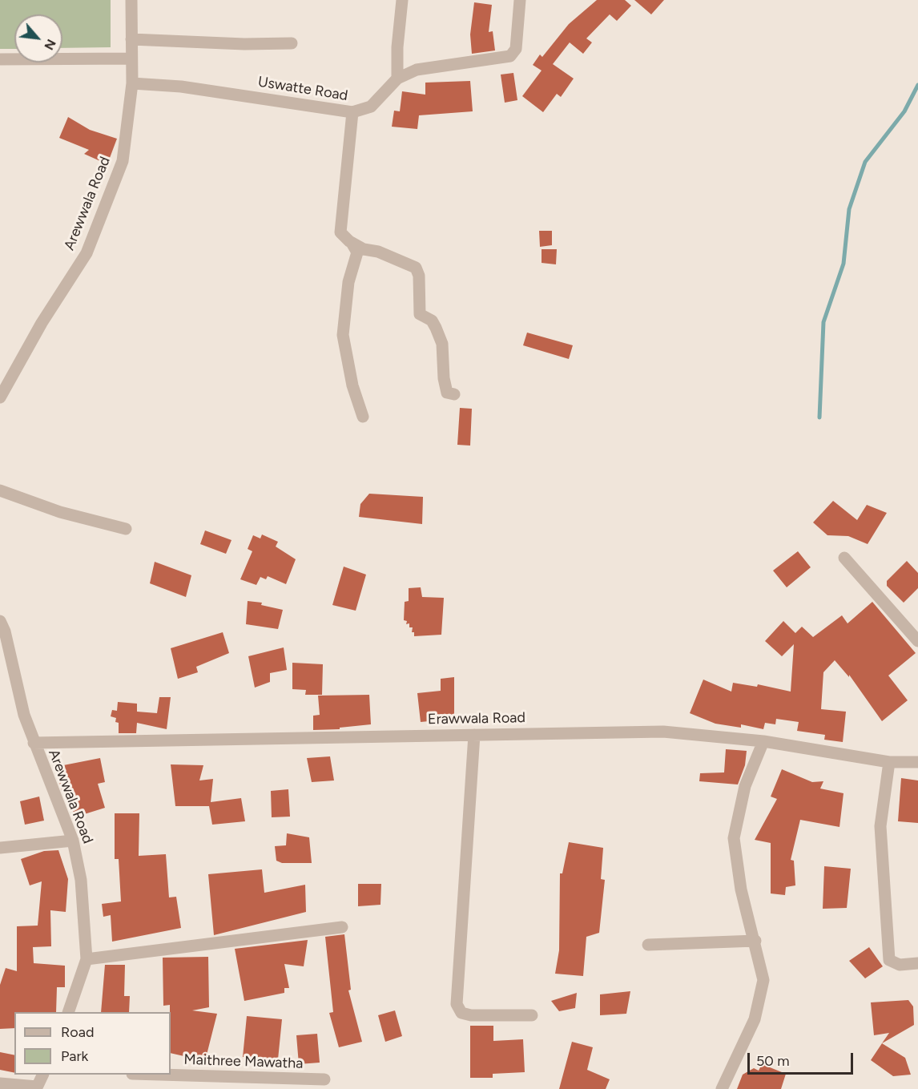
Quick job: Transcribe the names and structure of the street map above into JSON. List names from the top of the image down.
{
  "streets": {
    "street": [
      "Uswatte Road",
      "Arewwala Road",
      "Erawwala Road",
      "Maithree Mawatha"
    ]
  },
  "crossings": [
    ["Uswatte Road", "Arewwala Road"],
    ["Arewwala Road", "Erawwala Road"]
  ],
  "legend": ["Road", "Park"],
  "scale_bar": "50 m",
  "north": "bottom right"
}
